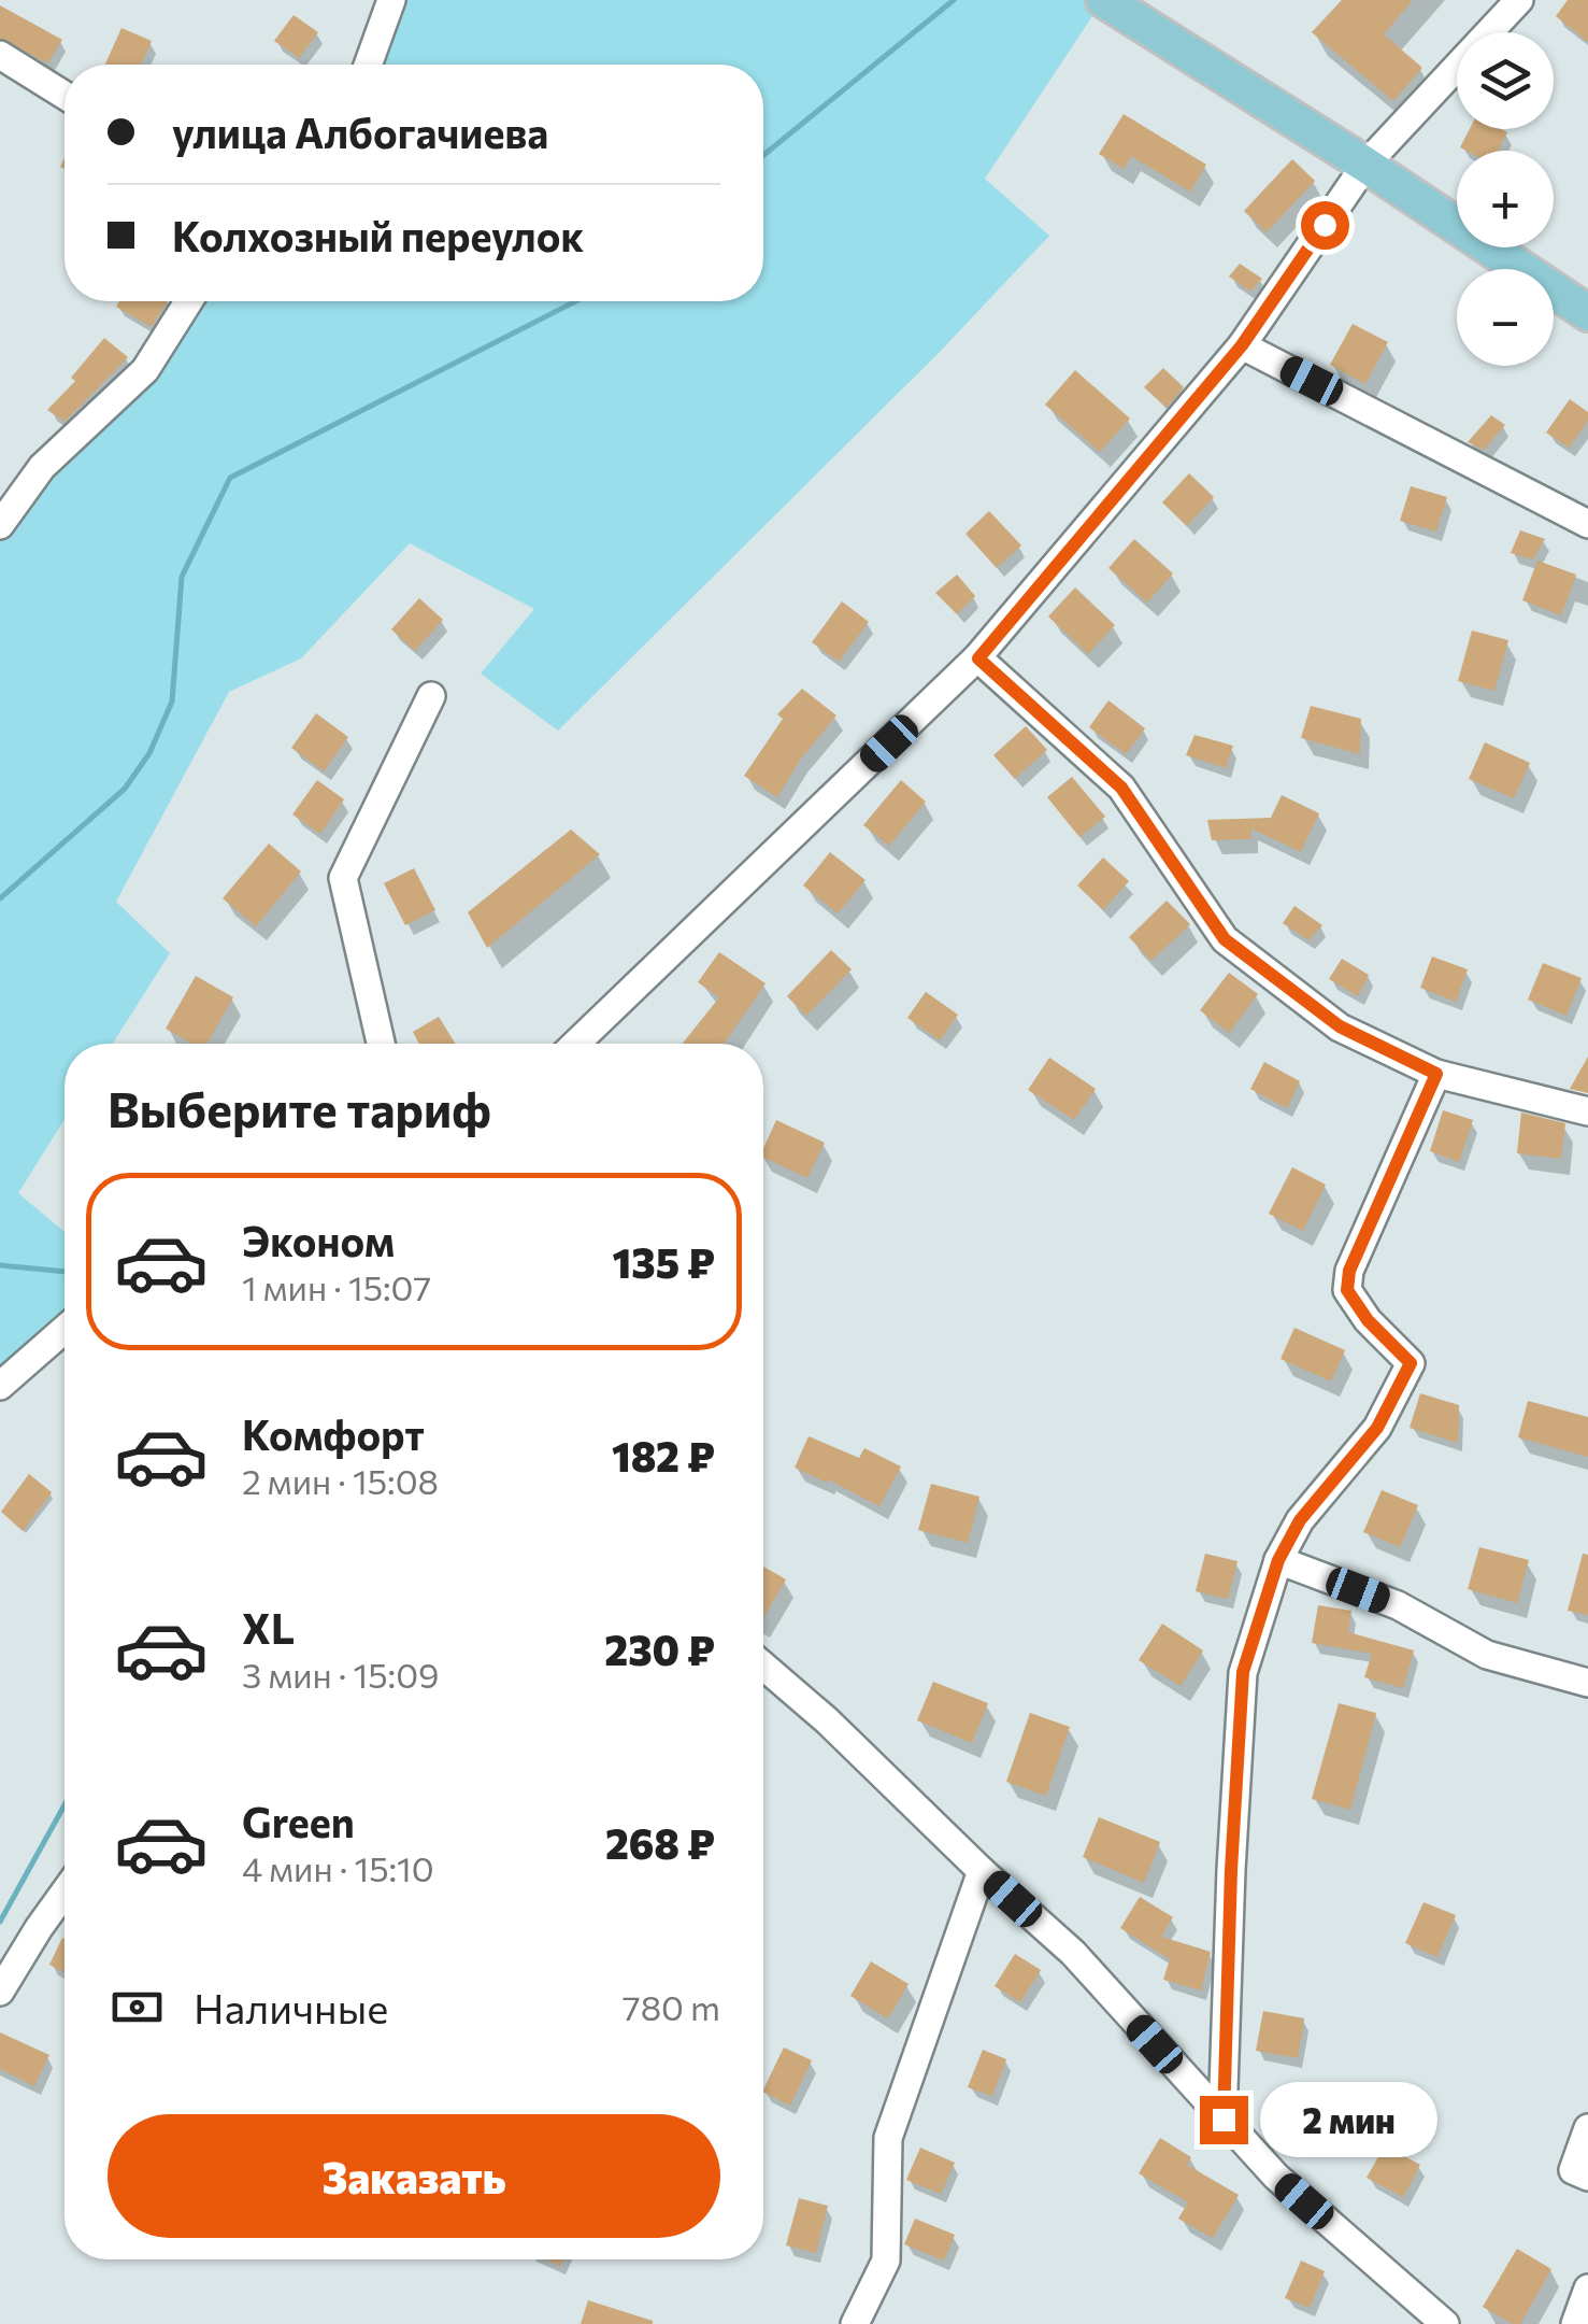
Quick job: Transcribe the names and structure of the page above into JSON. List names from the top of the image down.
{
  "page": {
    "map_buttons": ["+", "−"],
    "banner": ["улица Албогачиева", "Колхозный переулок"],
    "heading": "Выберите тариф",
    "list": [
      {
        "name": "Эконом",
        "note": "1 мин · 15:07",
        "value": "135 ₽"
      },
      {
        "name": "Комфорт",
        "note": "2 мин · 15:08",
        "value": "182 ₽"
      },
      {
        "name": "XL",
        "note": "3 мин · 15:09",
        "value": "230 ₽"
      },
      {
        "name": "Green",
        "note": "4 мин · 15:10",
        "value": "268 ₽"
      }
    ],
    "pay": ["Наличные", "780 m"],
    "bubble": "2 мин",
    "buttons": "Заказать"
  }
}
